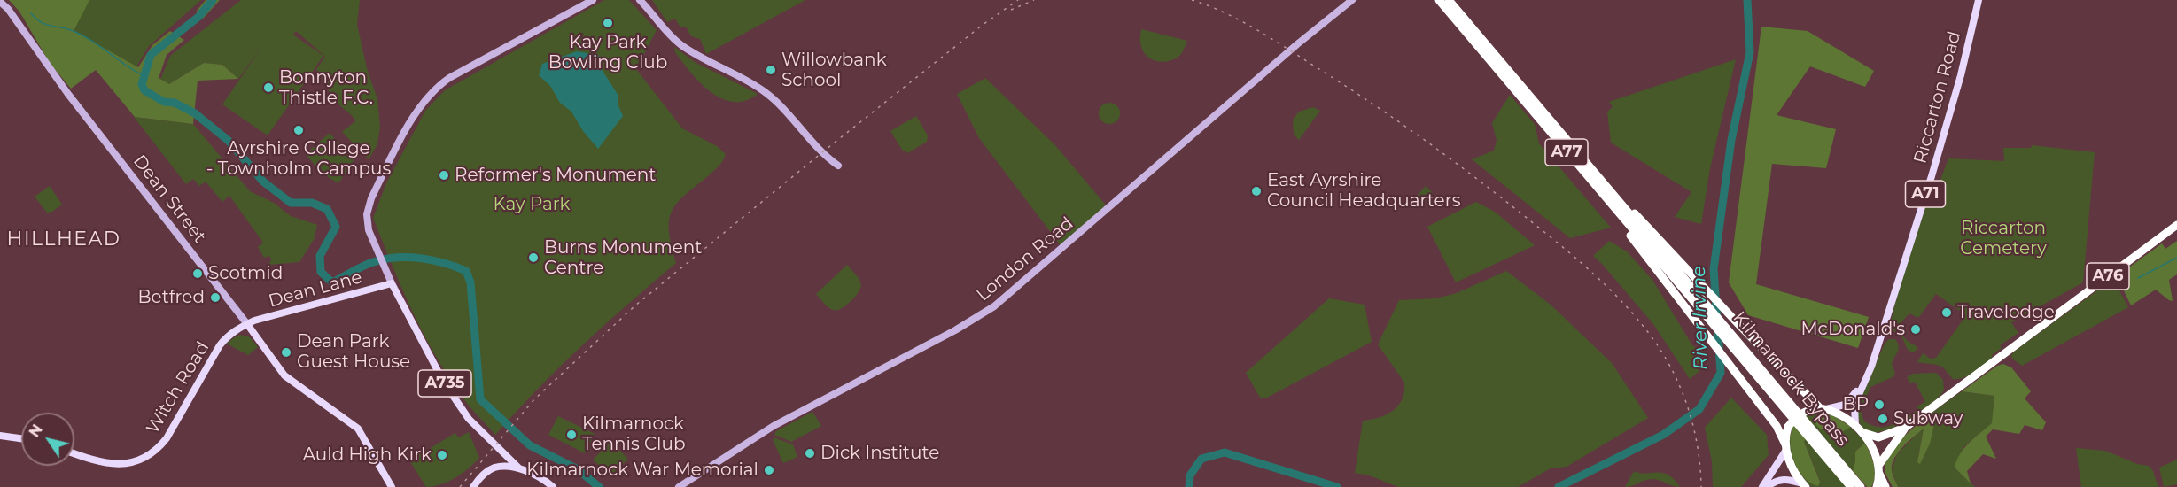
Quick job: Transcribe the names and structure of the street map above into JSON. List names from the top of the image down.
{
  "streets": {
    "highway": ["A77", "A76", "Kilmarnock Bypass"],
    "main road": [
      "Riccarton Road",
      "A71",
      "Dean Street",
      "London Road",
      "Dean Lane",
      "A735",
      "Witch Road"
    ]
  },
  "crossings": [
    ["Riccarton Road", "A77"],
    ["Riccarton Road", "A76"],
    ["A77", "A76"],
    ["A77", "Kilmarnock Bypass"],
    ["Dean Street", "Dean Lane"],
    ["Dean Street", "Witch Road"],
    ["Dean Lane", "A735"],
    ["Dean Lane", "Witch Road"]
  ],
  "districts": ["HILLHEAD"],
  "water": ["River Irvine"],
  "parks": ["Kay Park", "Riccarton Cemetery"],
  "places": [
    "Kay Park Bowling Club",
    "Willowbank School",
    "Bonnyton Thistle F.C.",
    "Ayrshire College - Townholm Campus",
    "Reformer's Monument",
    "East Ayrshire Council Headquarters",
    "Burns Monument Centre",
    "Scotmid",
    "Betfred",
    "Travelodge",
    "McDonald's",
    "Dean Park Guest House",
    "BP",
    "Subway",
    "Kilmarnock Tennis Club",
    "Dick Institute",
    "Auld High Kirk",
    "Kilmarnock War Memorial"
  ],
  "north": "top left"
}
